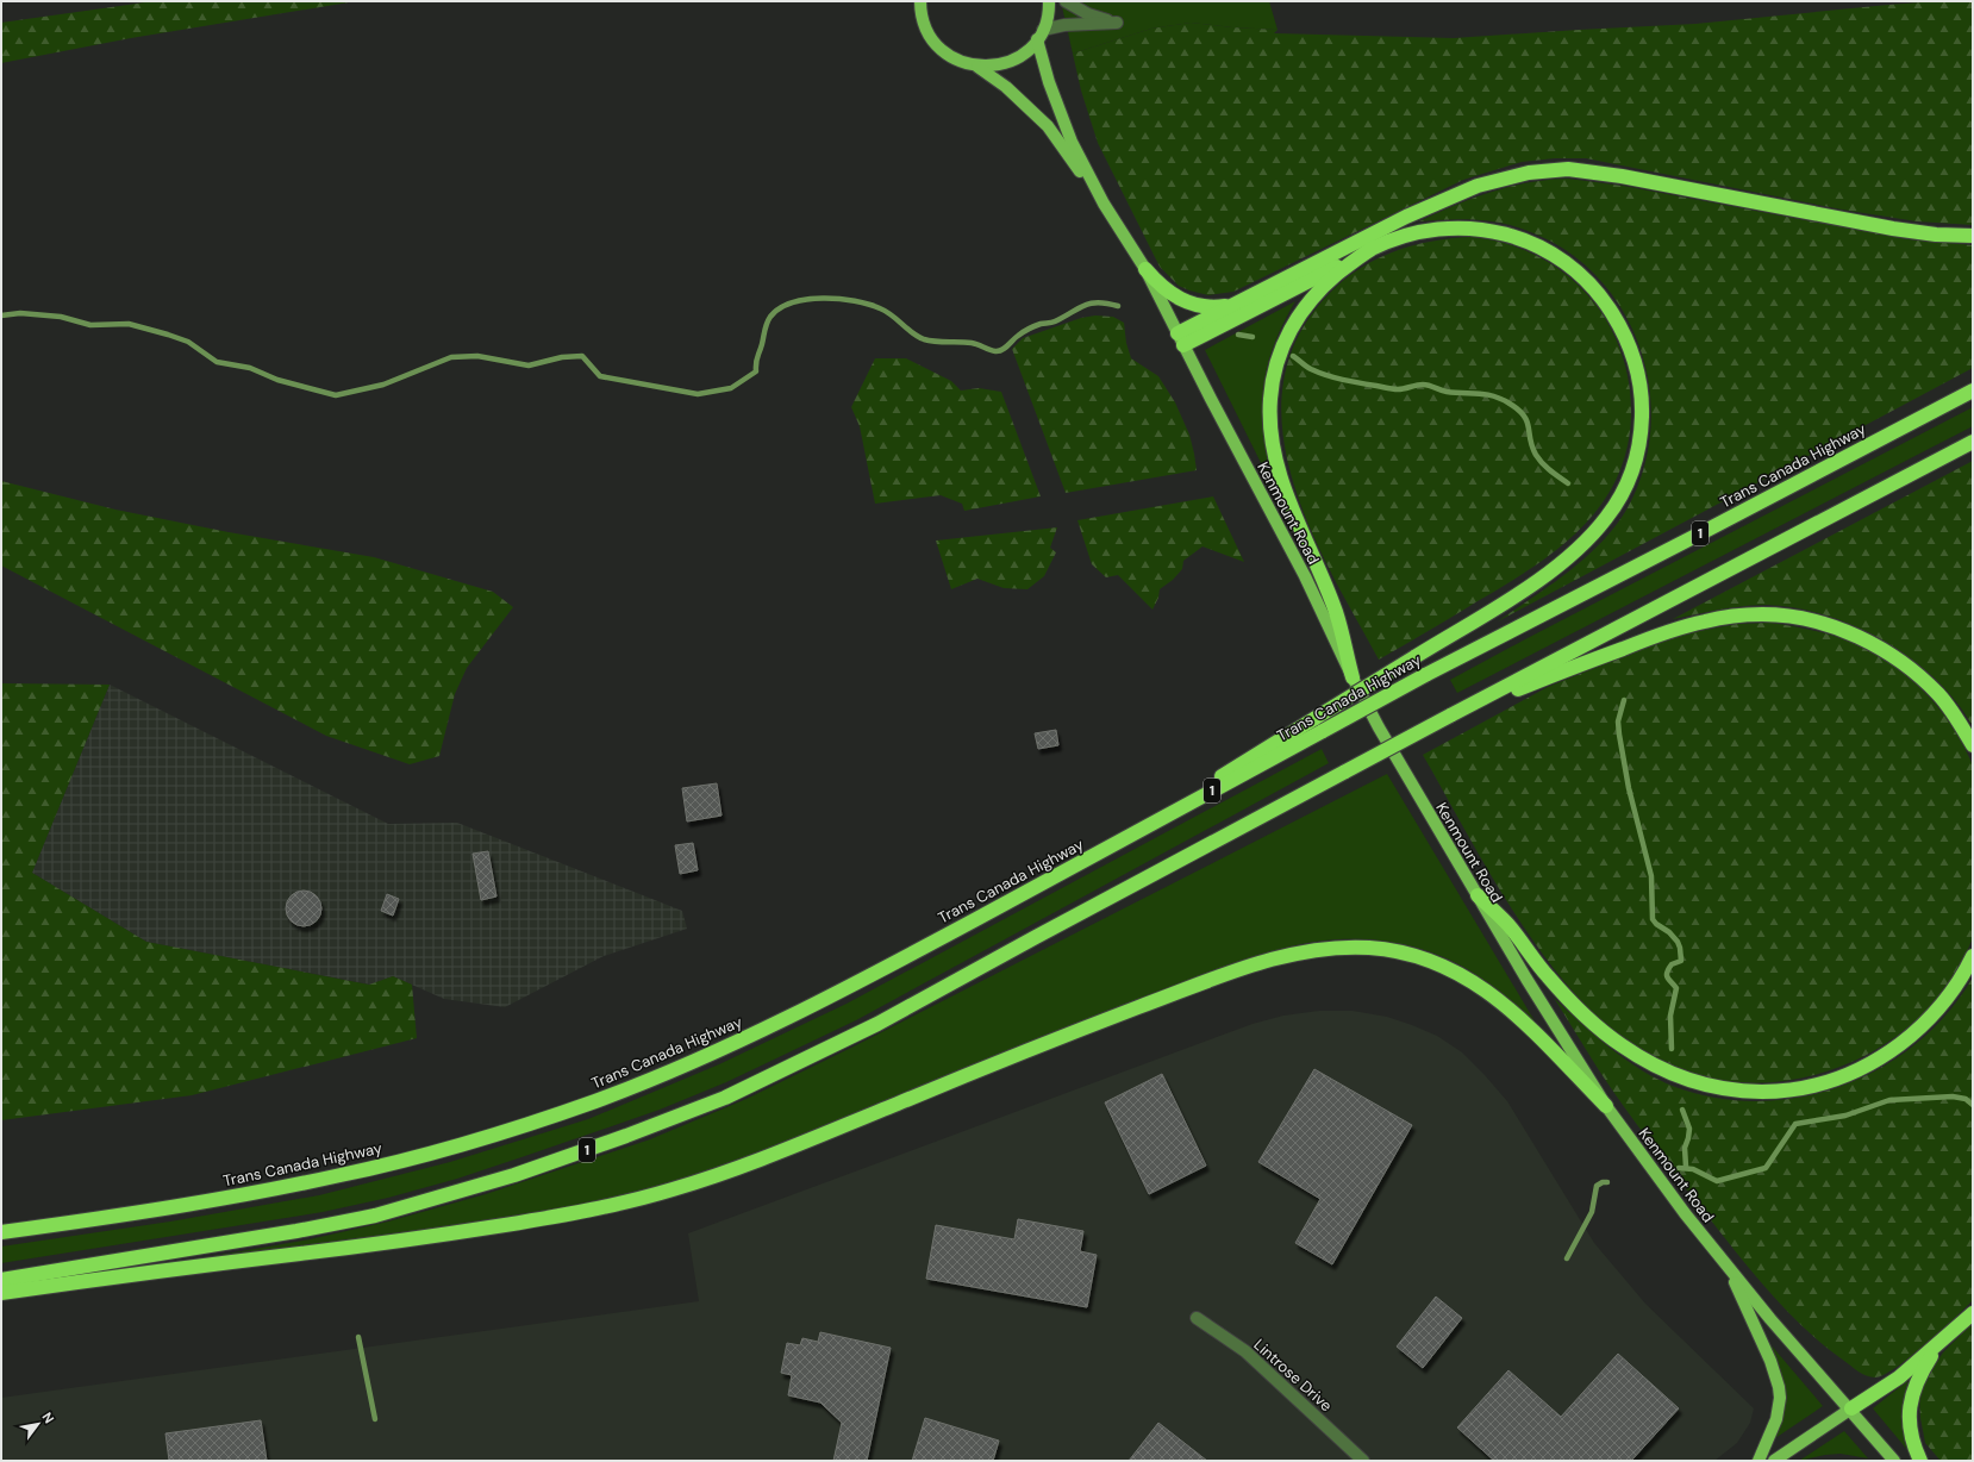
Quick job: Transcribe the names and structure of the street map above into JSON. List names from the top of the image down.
{
  "streets": {
    "highway": ["Trans Canada Highway", "1"],
    "main road": ["Kenmount Road"],
    "street": ["Lintrose Drive"]
  },
  "north": "top right"
}
